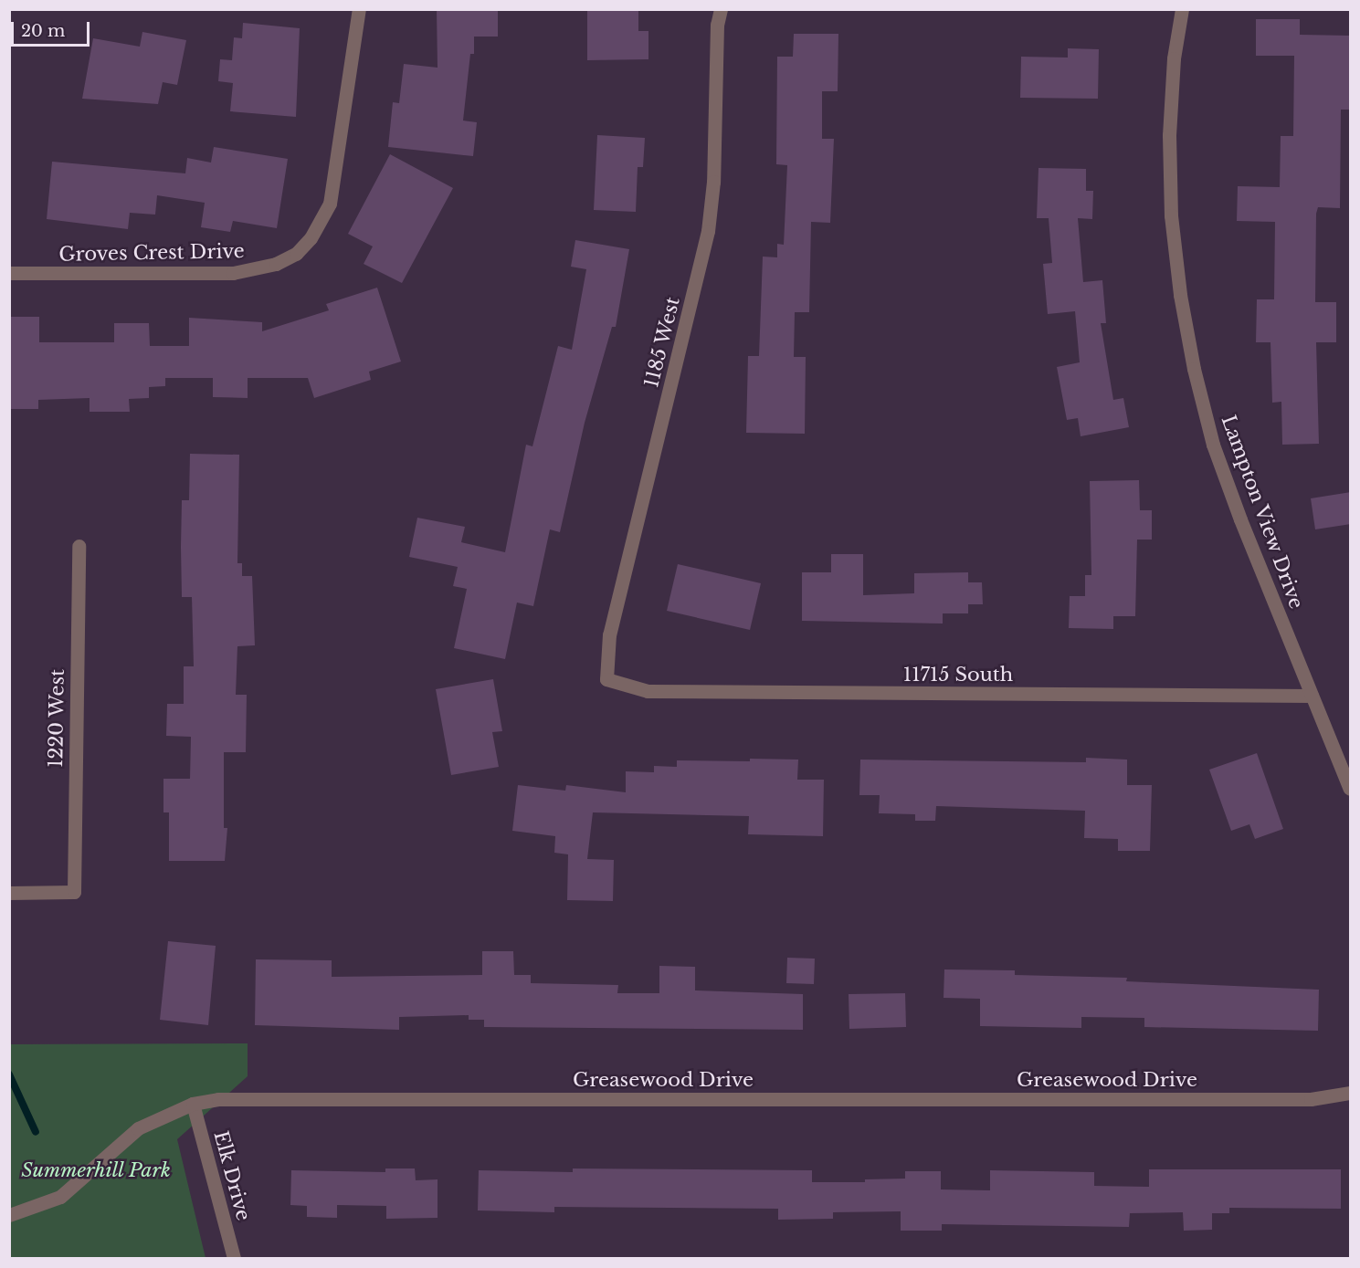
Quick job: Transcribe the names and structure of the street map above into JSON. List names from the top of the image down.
{
  "streets": {
    "street": [
      "Groves Crest Drive",
      "1185 West",
      "Lampton View Drive",
      "11715 South",
      "1220 West",
      "Greasewood Drive",
      "Elk Drive"
    ]
  },
  "crossings": [
    ["1185 West", "11715 South"],
    ["Lampton View Drive", "11715 South"],
    ["Greasewood Drive", "Elk Drive"]
  ],
  "parks": ["Summerhill Park"],
  "scale_bar": "20 m"
}
